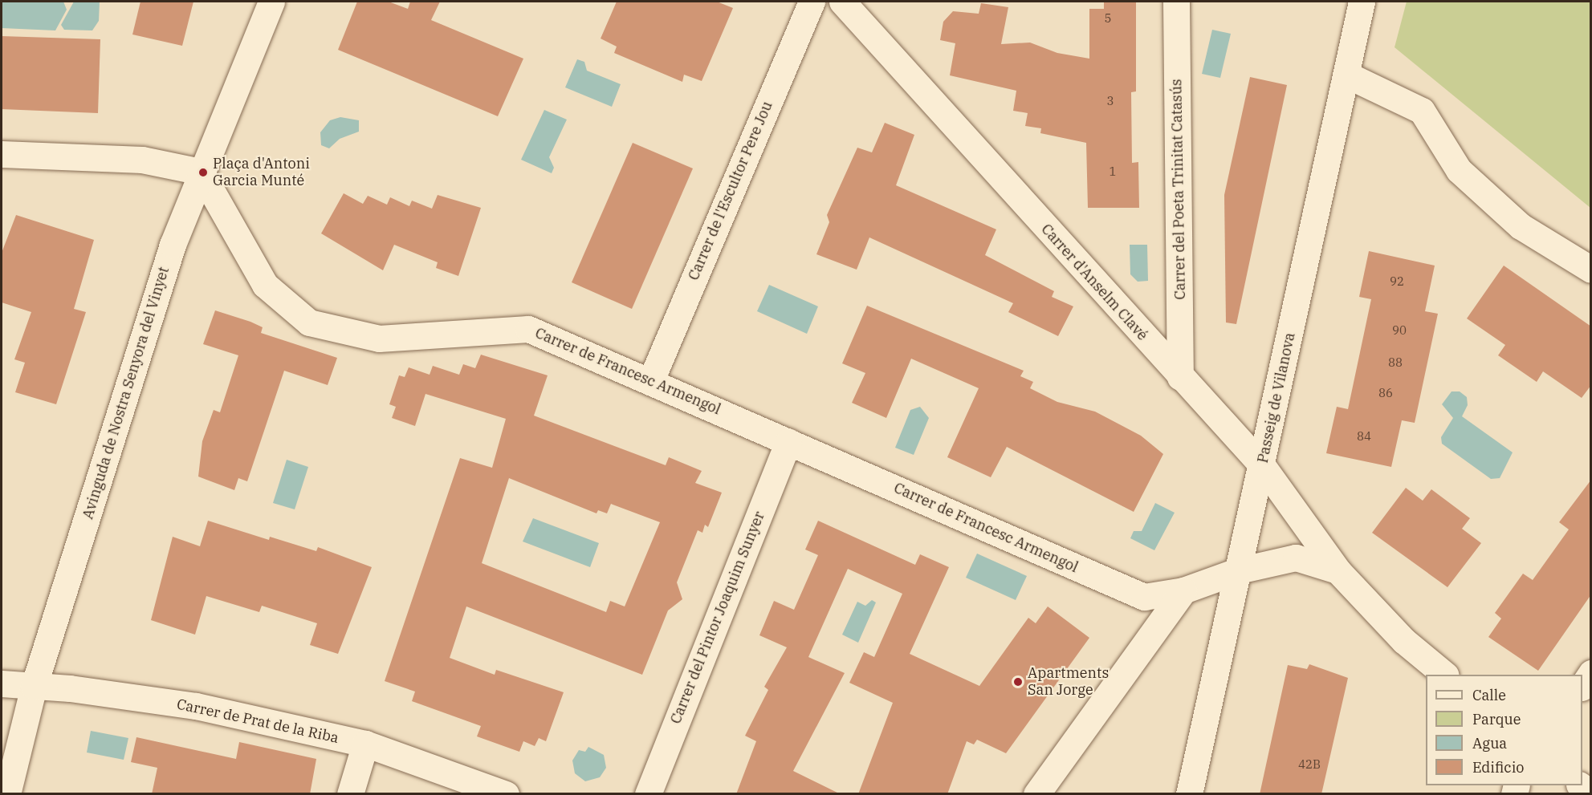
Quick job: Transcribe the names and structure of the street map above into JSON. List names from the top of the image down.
{
  "streets": {
    "street": [
      "Carrer del Poeta Trinitat Catasús",
      "Carrer de l'Escultor Pere Jou",
      "Carrer d'Anselm Clavé",
      "Carrer de Francesc Armengol",
      "Avinguda de Nostra Senyora del Vinyet",
      "Passeig de Vilanova",
      "Carrer del Pintor Joaquim Sunyer",
      "Carrer de Prat de la Riba"
    ]
  },
  "crossings": [
    ["Carrer del Poeta Trinitat Catasús", "Carrer d'Anselm Clavé"],
    ["Carrer de l'Escultor Pere Jou", "Carrer de Francesc Armengol"],
    ["Carrer d'Anselm Clavé", "Carrer de Francesc Armengol"],
    ["Carrer d'Anselm Clavé", "Passeig de Vilanova"],
    ["Carrer de Francesc Armengol", "Avinguda de Nostra Senyora del Vinyet"],
    ["Carrer de Francesc Armengol", "Passeig de Vilanova"],
    ["Carrer de Francesc Armengol", "Carrer del Pintor Joaquim Sunyer"],
    ["Avinguda de Nostra Senyora del Vinyet", "Carrer de Prat de la Riba"]
  ],
  "places": ["Plaça d'Antoni Garcia Munté", "Apartments San Jorge"],
  "house_numbers": [
    "5",
    "3",
    "1",
    "92",
    "90",
    "88",
    "86",
    "84",
    "42B"
  ],
  "legend": [
    "Calle",
    "Parque",
    "Agua",
    "Edificio"
  ]
}
